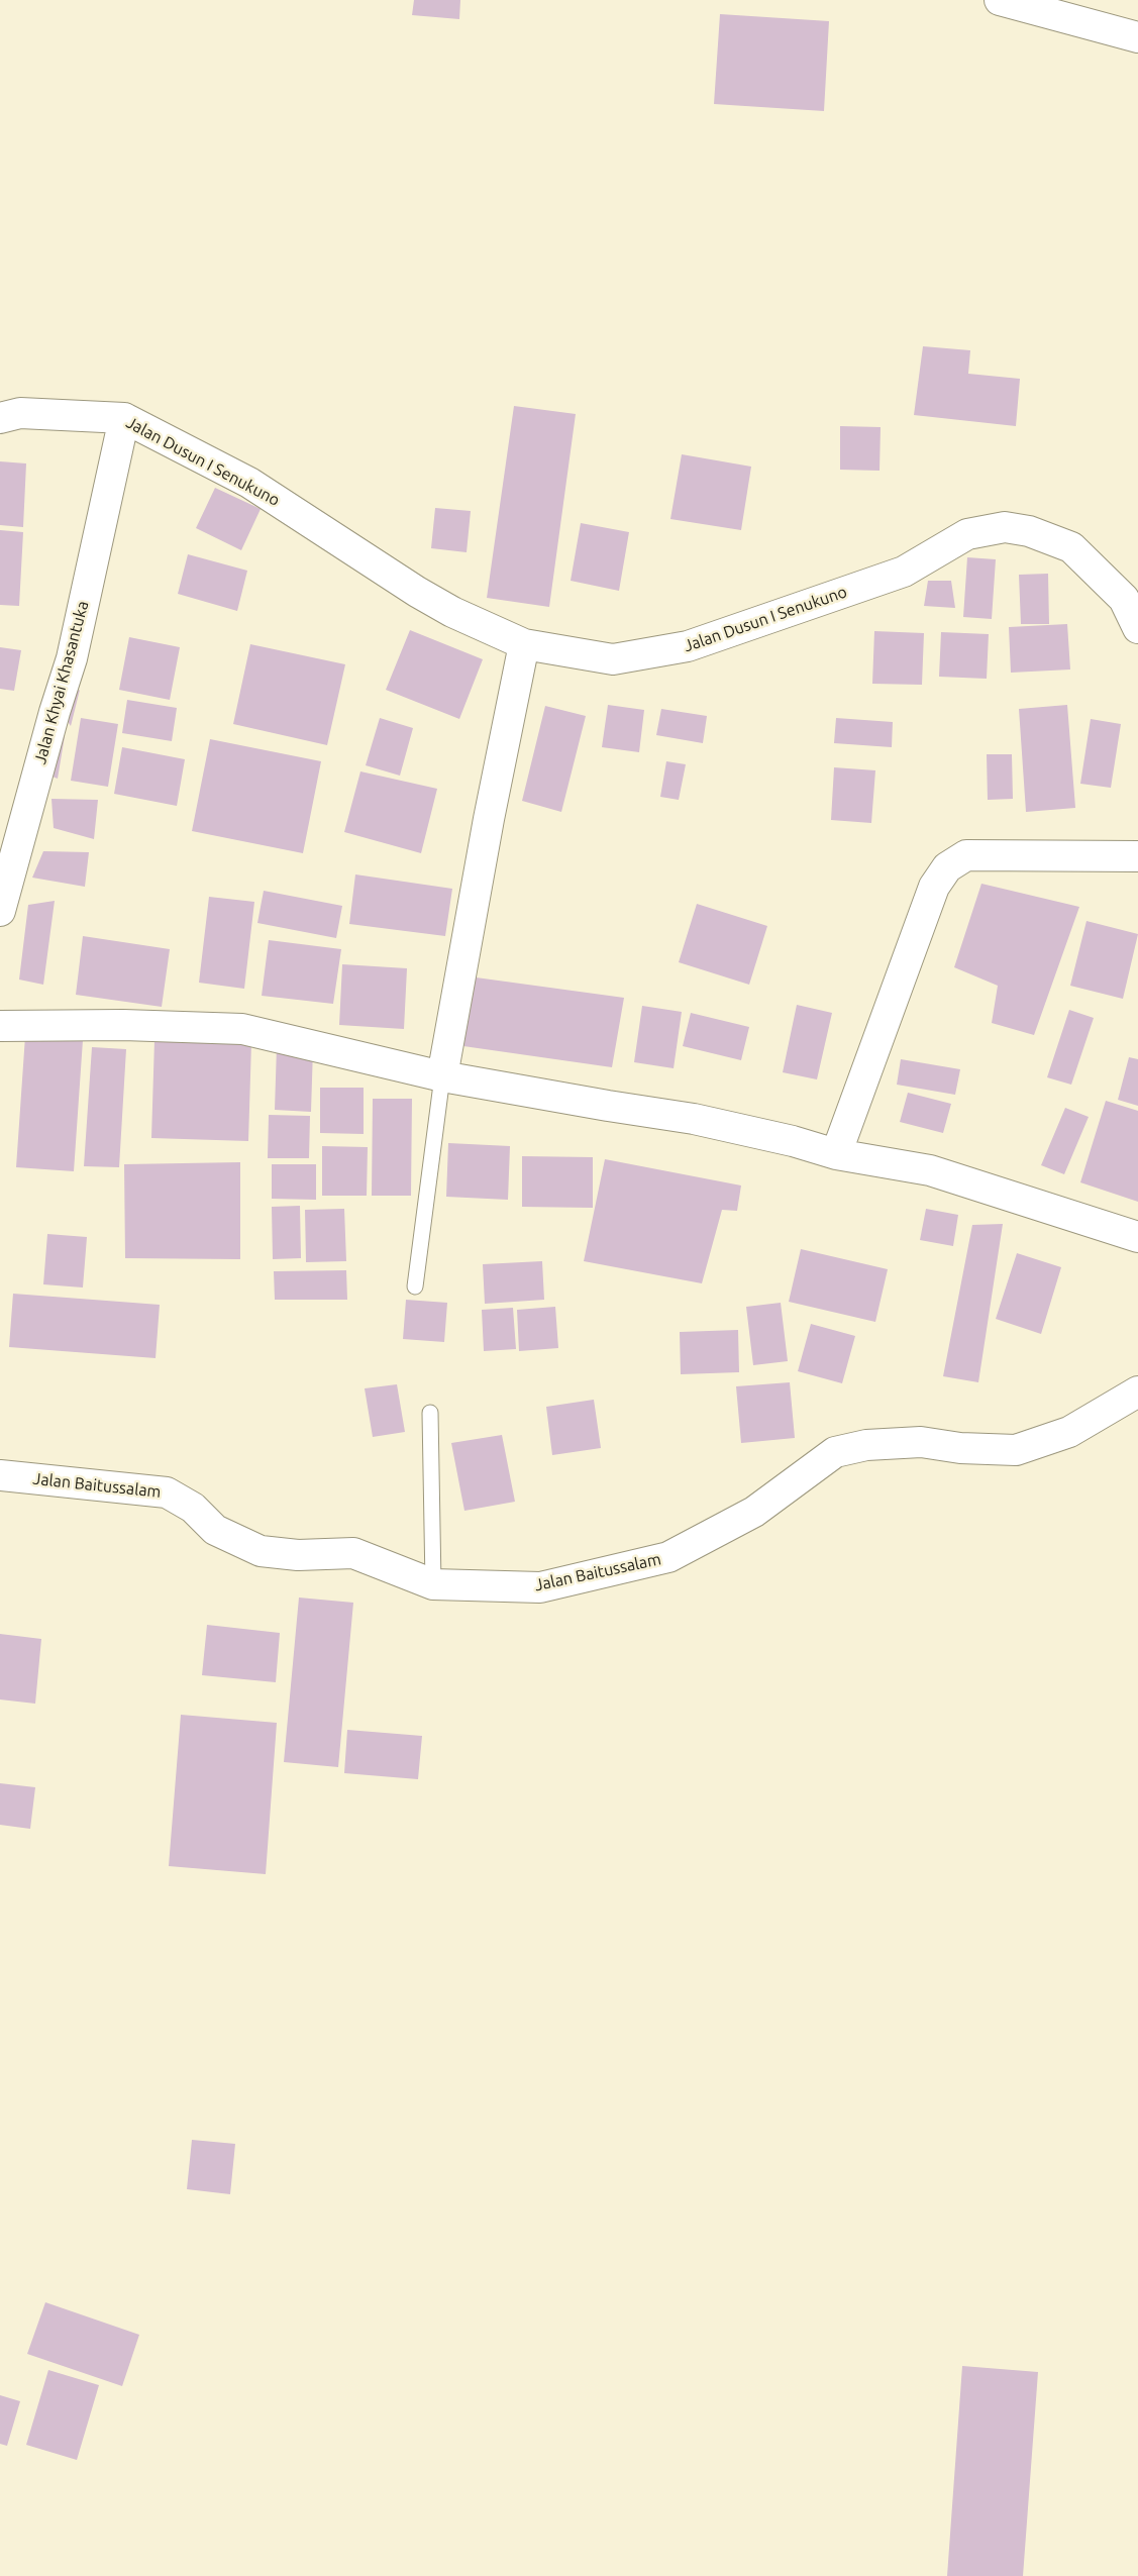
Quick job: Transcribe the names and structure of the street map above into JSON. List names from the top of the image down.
{
  "streets": {
    "street": ["Jalan Dusun I Senukuno", "Jalan Khyai Khasantuka", "Jalan Baitussalam"]
  },
  "crossings": [
    ["Jalan Dusun I Senukuno", "Jalan Khyai Khasantuka"]
  ]
}
